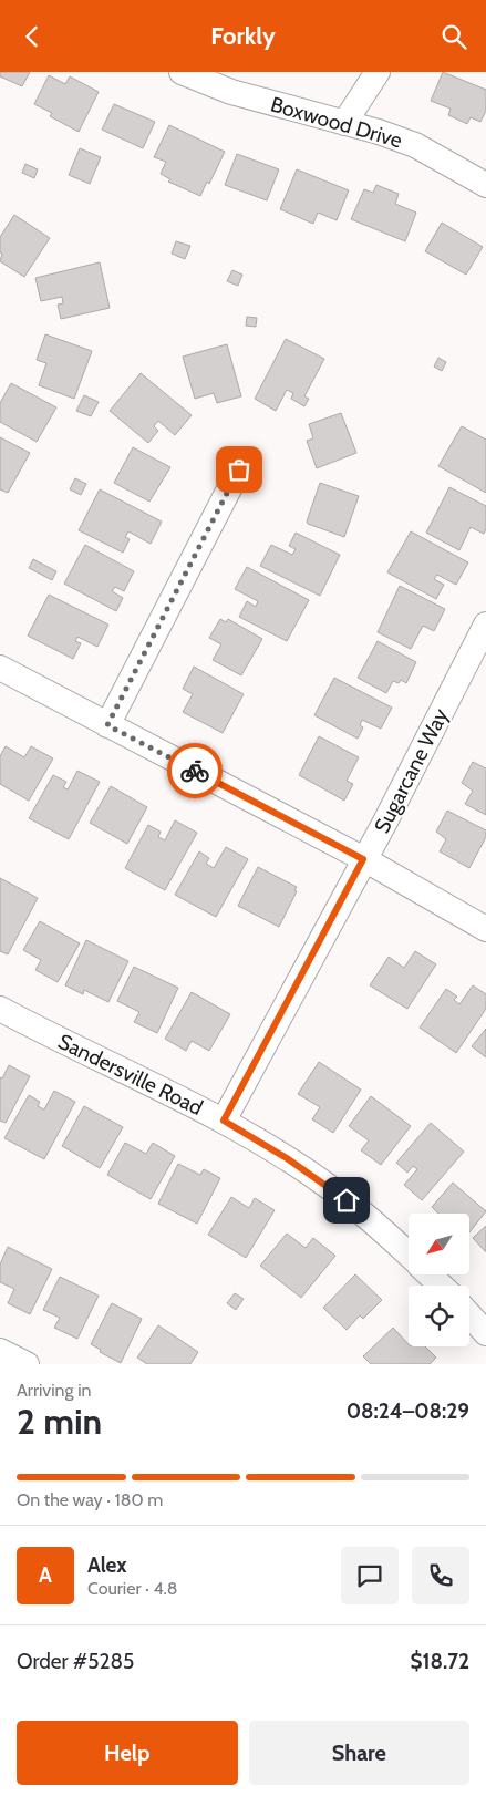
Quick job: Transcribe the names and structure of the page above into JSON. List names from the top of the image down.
{
  "streets": {
    "street": ["Boxwood Drive", "Sugarcane Way", "Sandersville Road"]
  },
  "crossings": [
    ["Sugarcane Way", "Sandersville Road"]
  ],
  "north": "bottom left",
  "page": {
    "header": "Forkly",
    "heading": ["2 min", "Arriving in", "08:24–08:29"],
    "panel": [
      "Alex",
      "Courier · 4.8",
      "Order #5285",
      "$18.72"
    ],
    "bar": "On the way · 180 m",
    "round": "A",
    "buttons": ["Help", "Share"]
  }
}
